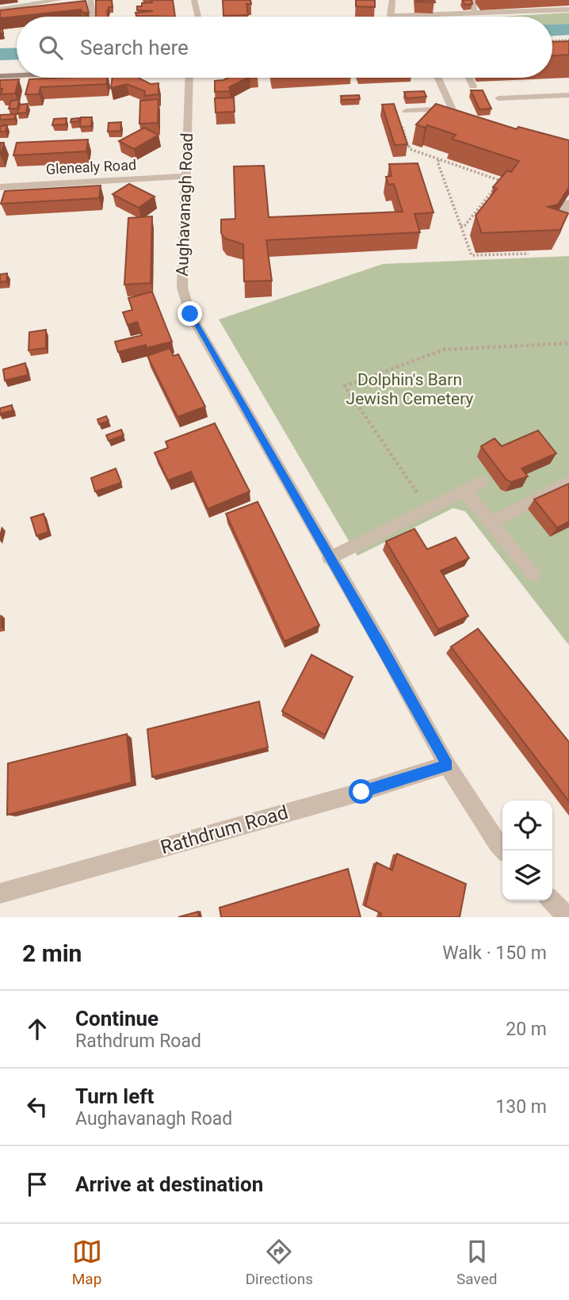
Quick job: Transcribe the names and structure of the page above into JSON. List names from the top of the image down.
{
  "streets": {
    "street": ["Glenealy Road", "Aughavanagh Road", "Rathdrum Road"]
  },
  "crossings": [
    ["Glenealy Road", "Aughavanagh Road"],
    ["Aughavanagh Road", "Rathdrum Road"]
  ],
  "parks": ["Dolphin's Barn Jewish Cemetery"],
  "page": {
    "search": "Search here",
    "heading": ["2 min", "Walk · 150 m"],
    "list": [
      ["Continue", "Rathdrum Road", "20 m"],
      ["Turn left", "Aughavanagh Road", "130 m"],
      "Arrive at destination"
    ],
    "nav": ["Map", "Directions", "Saved"]
  }
}
